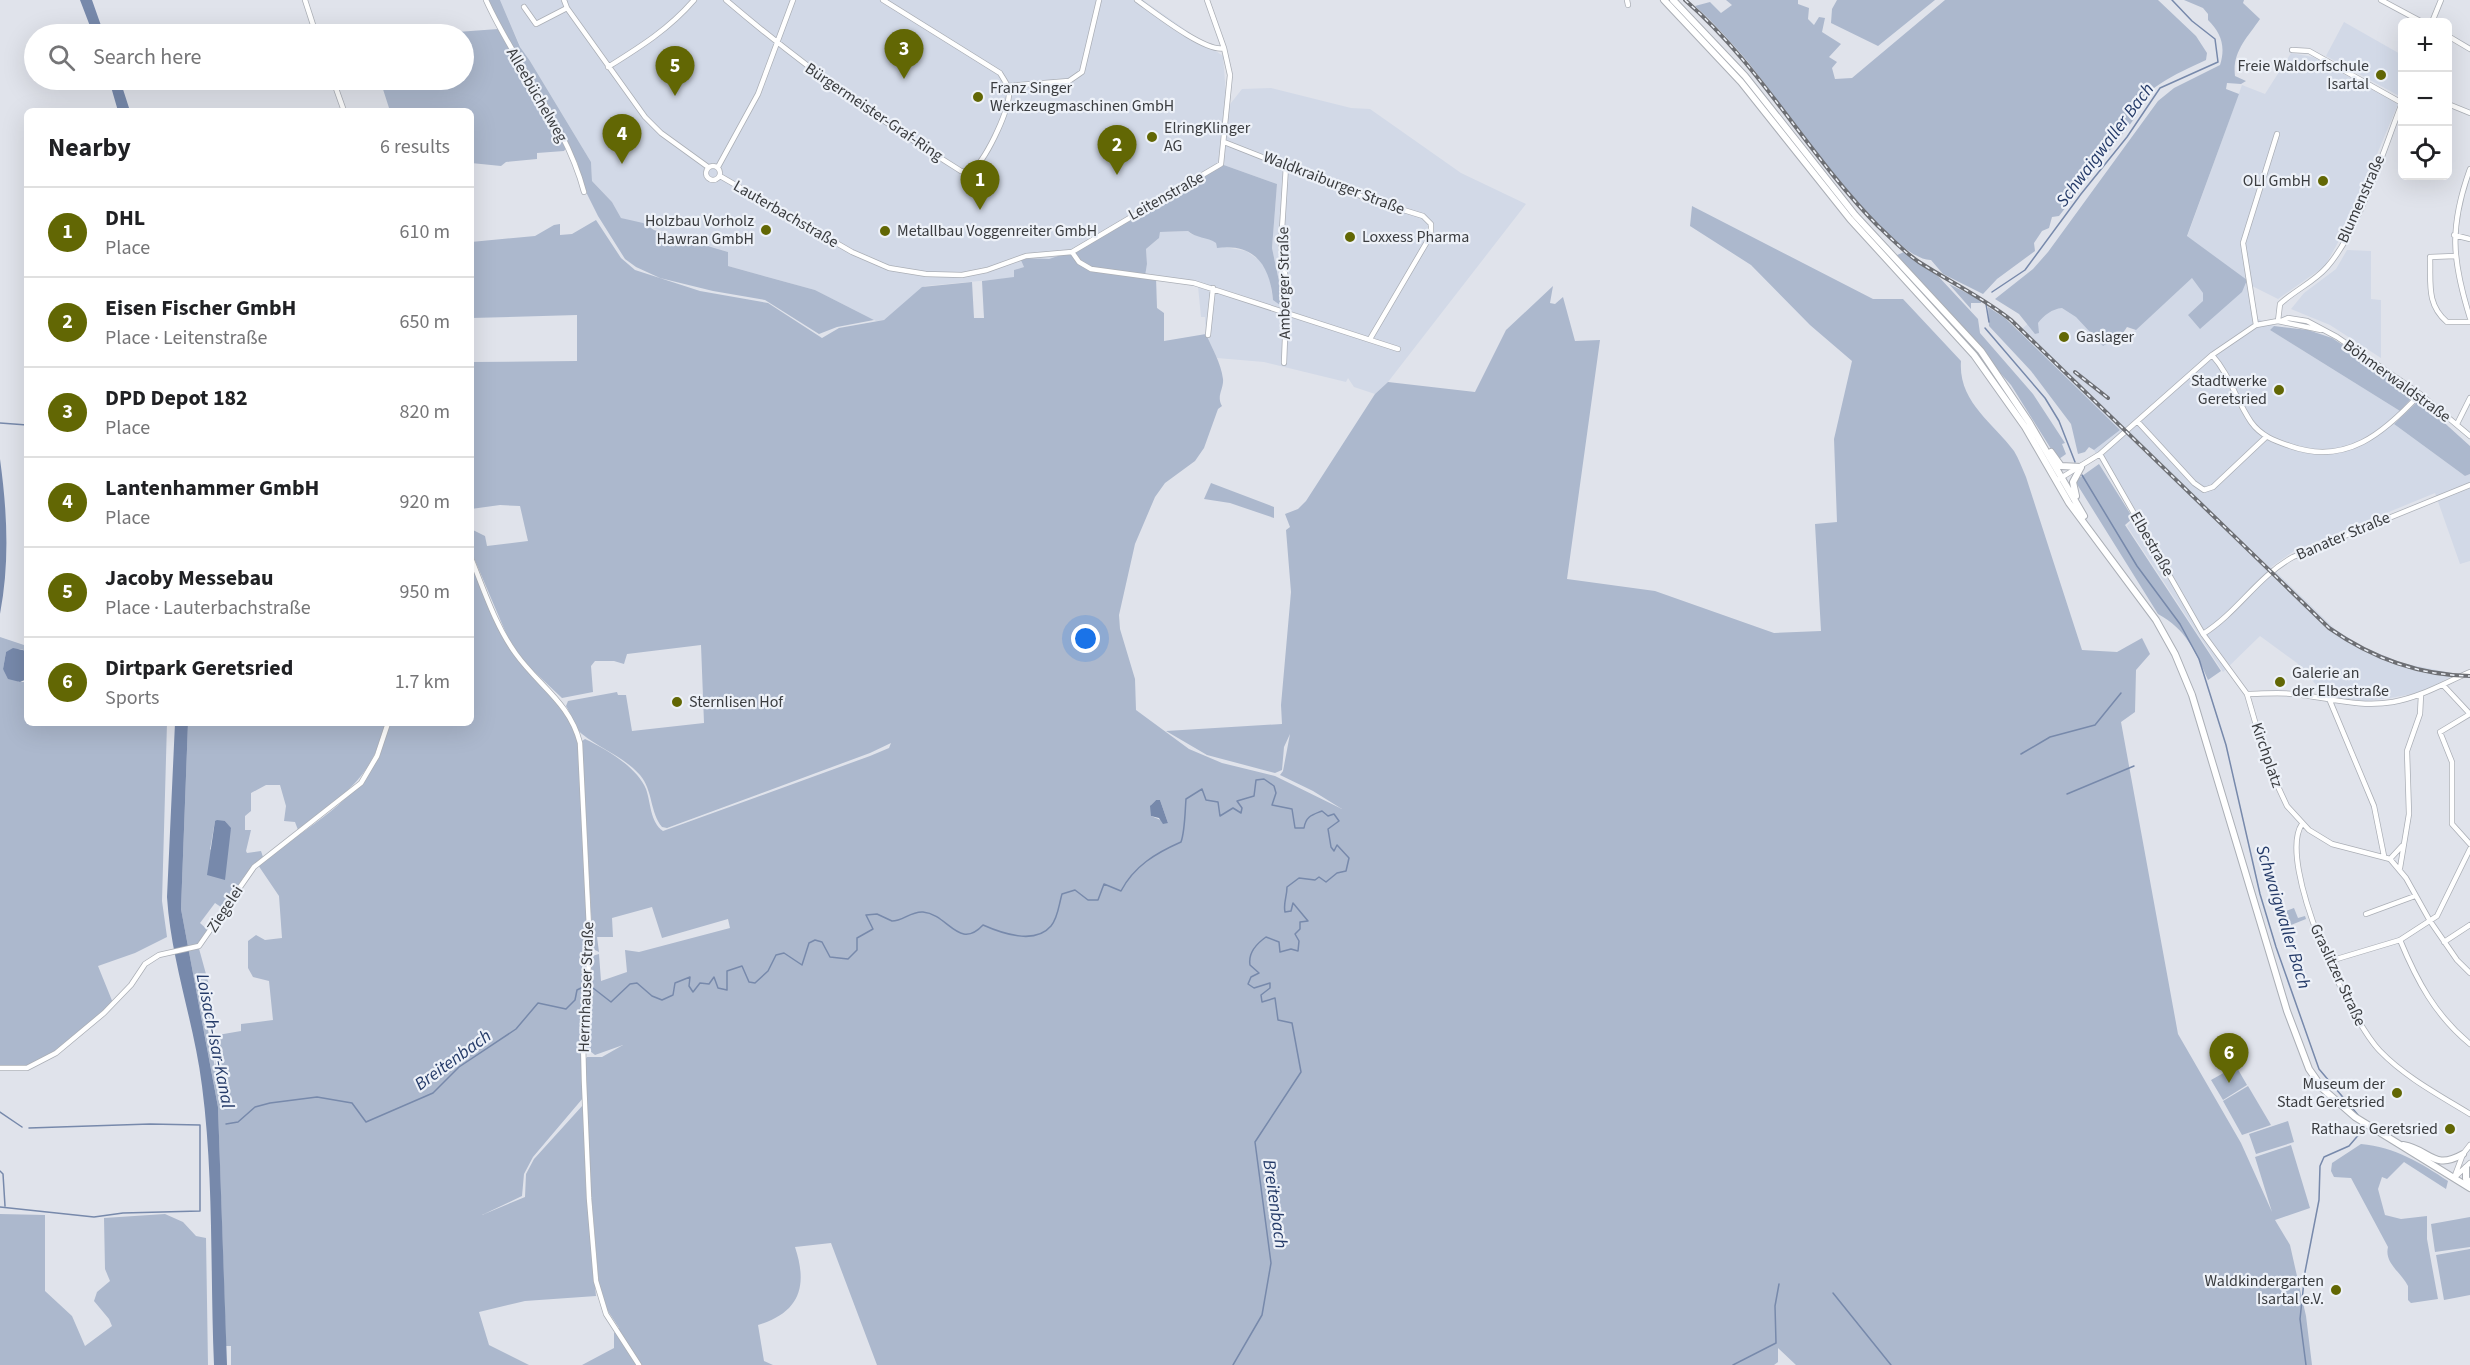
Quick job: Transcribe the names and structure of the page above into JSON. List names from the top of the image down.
{
  "streets": {
    "street": [
      "Alleebüchelweg",
      "Bürgermeister-Graf-Ring",
      "Waldkraiburger Straße",
      "Leitenstraße",
      "Blumenstraße",
      "Lauterbachstraße",
      "Amberger Straße",
      "Böhmerwaldstraße",
      "Banater Straße",
      "Elbestraße",
      "Kirchplatz",
      "Ziegelei",
      "Graslitzer Straße",
      "Herrnhauser Straße"
    ]
  },
  "crossings": [
    ["Waldkraiburger Straße", "Leitenstraße"],
    ["Waldkraiburger Straße", "Amberger Straße"],
    ["Leitenstraße", "Lauterbachstraße"],
    ["Blumenstraße", "Böhmerwaldstraße"],
    ["Banater Straße", "Elbestraße"],
    ["Banater Straße", "Kirchplatz"],
    ["Elbestraße", "Kirchplatz"],
    ["Kirchplatz", "Graslitzer Straße"]
  ],
  "water": ["Schwaigwaller Bach", "Loisach-Isar-Kanal", "Breitenbach"],
  "places": [
    "Freie Waldorfschule Isartal",
    "Franz Singer Werkzeugmaschinen GmbH",
    "ElringKlinger AG",
    "OLI GmbH",
    "Holzbau Vorholz Hawran GmbH",
    "Metallbau Voggenreiter GmbH",
    "Loxxess Pharma",
    "Gaslager",
    "Stadtwerke Geretsried",
    "Galerie an der Elbestraße",
    "Sternlisen Hof",
    "Museum der Stadt Geretsried",
    "Rathaus Geretsried",
    "Waldkindergarten Isartal e.V."
  ],
  "page": {
    "map_buttons": ["+", "−"],
    "search": "Search here",
    "pins": [
      "3",
      "5",
      "4",
      "2",
      "1",
      "6"
    ],
    "heading": ["Nearby", "6 results"],
    "list": [
      {
        "mark": "1",
        "name": "DHL",
        "note": "Place",
        "value": "610 m"
      },
      {
        "mark": "2",
        "name": "Eisen Fischer GmbH",
        "note": "Place · Leitenstraße",
        "value": "650 m"
      },
      {
        "mark": "3",
        "name": "DPD Depot 182",
        "note": "Place",
        "value": "820 m"
      },
      {
        "mark": "4",
        "name": "Lantenhammer GmbH",
        "note": "Place",
        "value": "920 m"
      },
      {
        "mark": "5",
        "name": "Jacoby Messebau",
        "note": "Place · Lauterbachstraße",
        "value": "950 m"
      },
      {
        "mark": "6",
        "name": "Dirtpark Geretsried",
        "note": "Sports",
        "value": "1.7 km"
      }
    ]
  }
}
